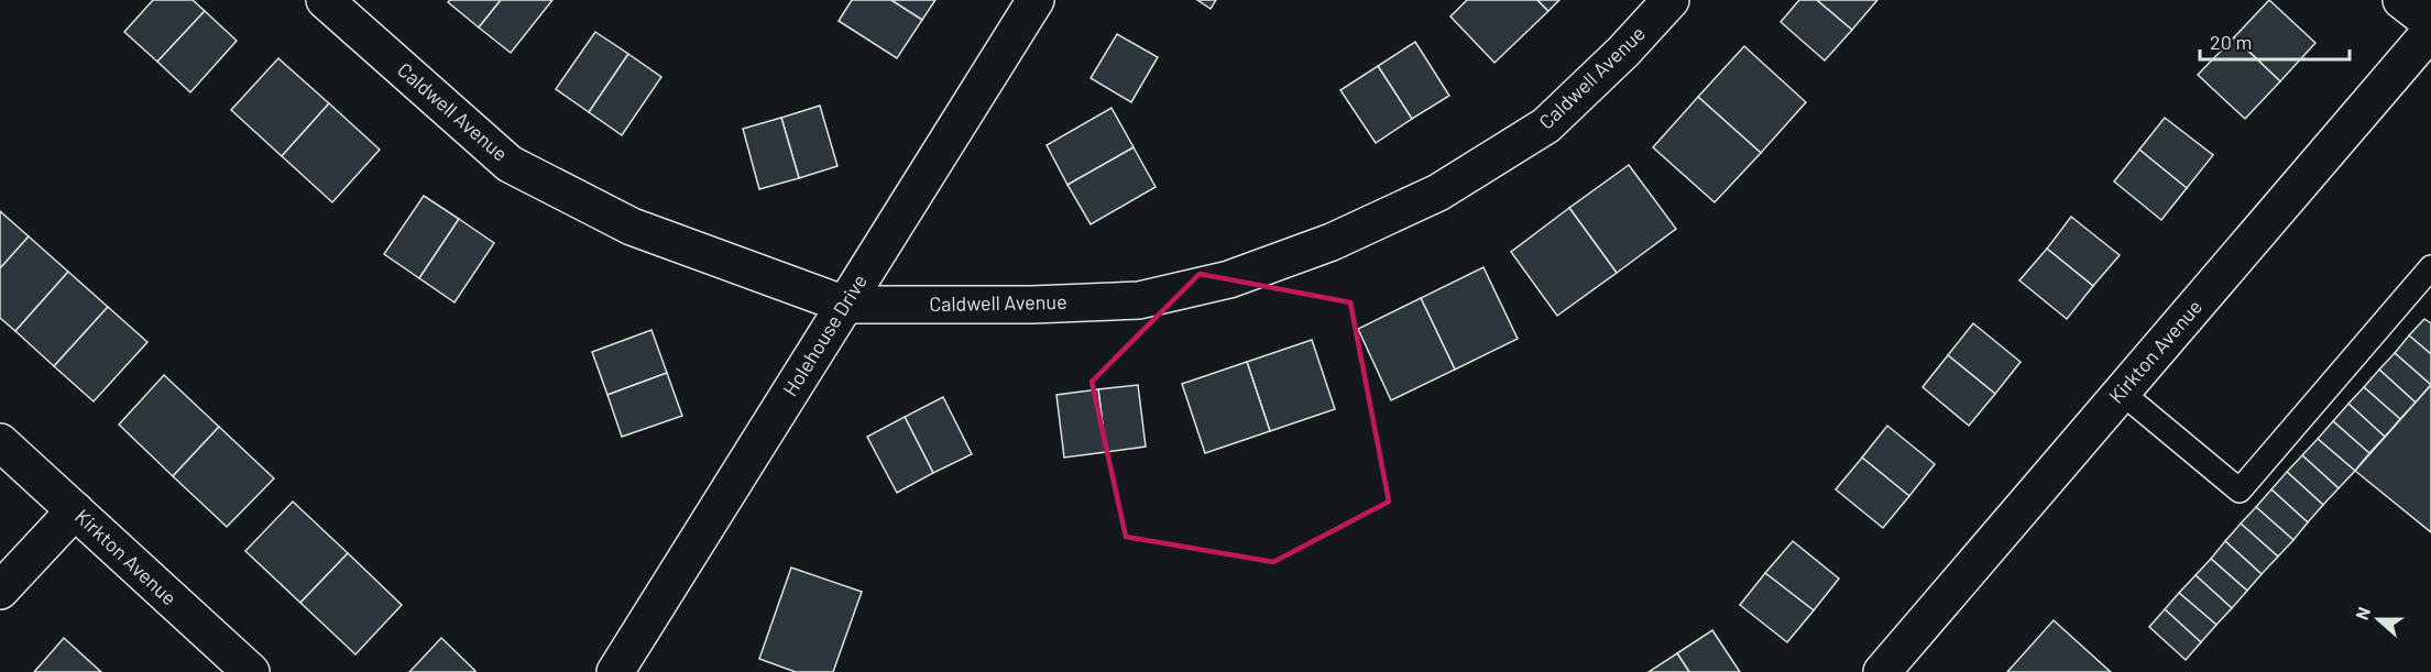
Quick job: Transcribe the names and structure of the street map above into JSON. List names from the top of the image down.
{
  "streets": {
    "street": ["Caldwell Avenue", "Holehouse Drive", "Kirkton Avenue"]
  },
  "crossings": [
    ["Caldwell Avenue", "Holehouse Drive"]
  ],
  "scale_bar": "20 m",
  "north": "left"
}
